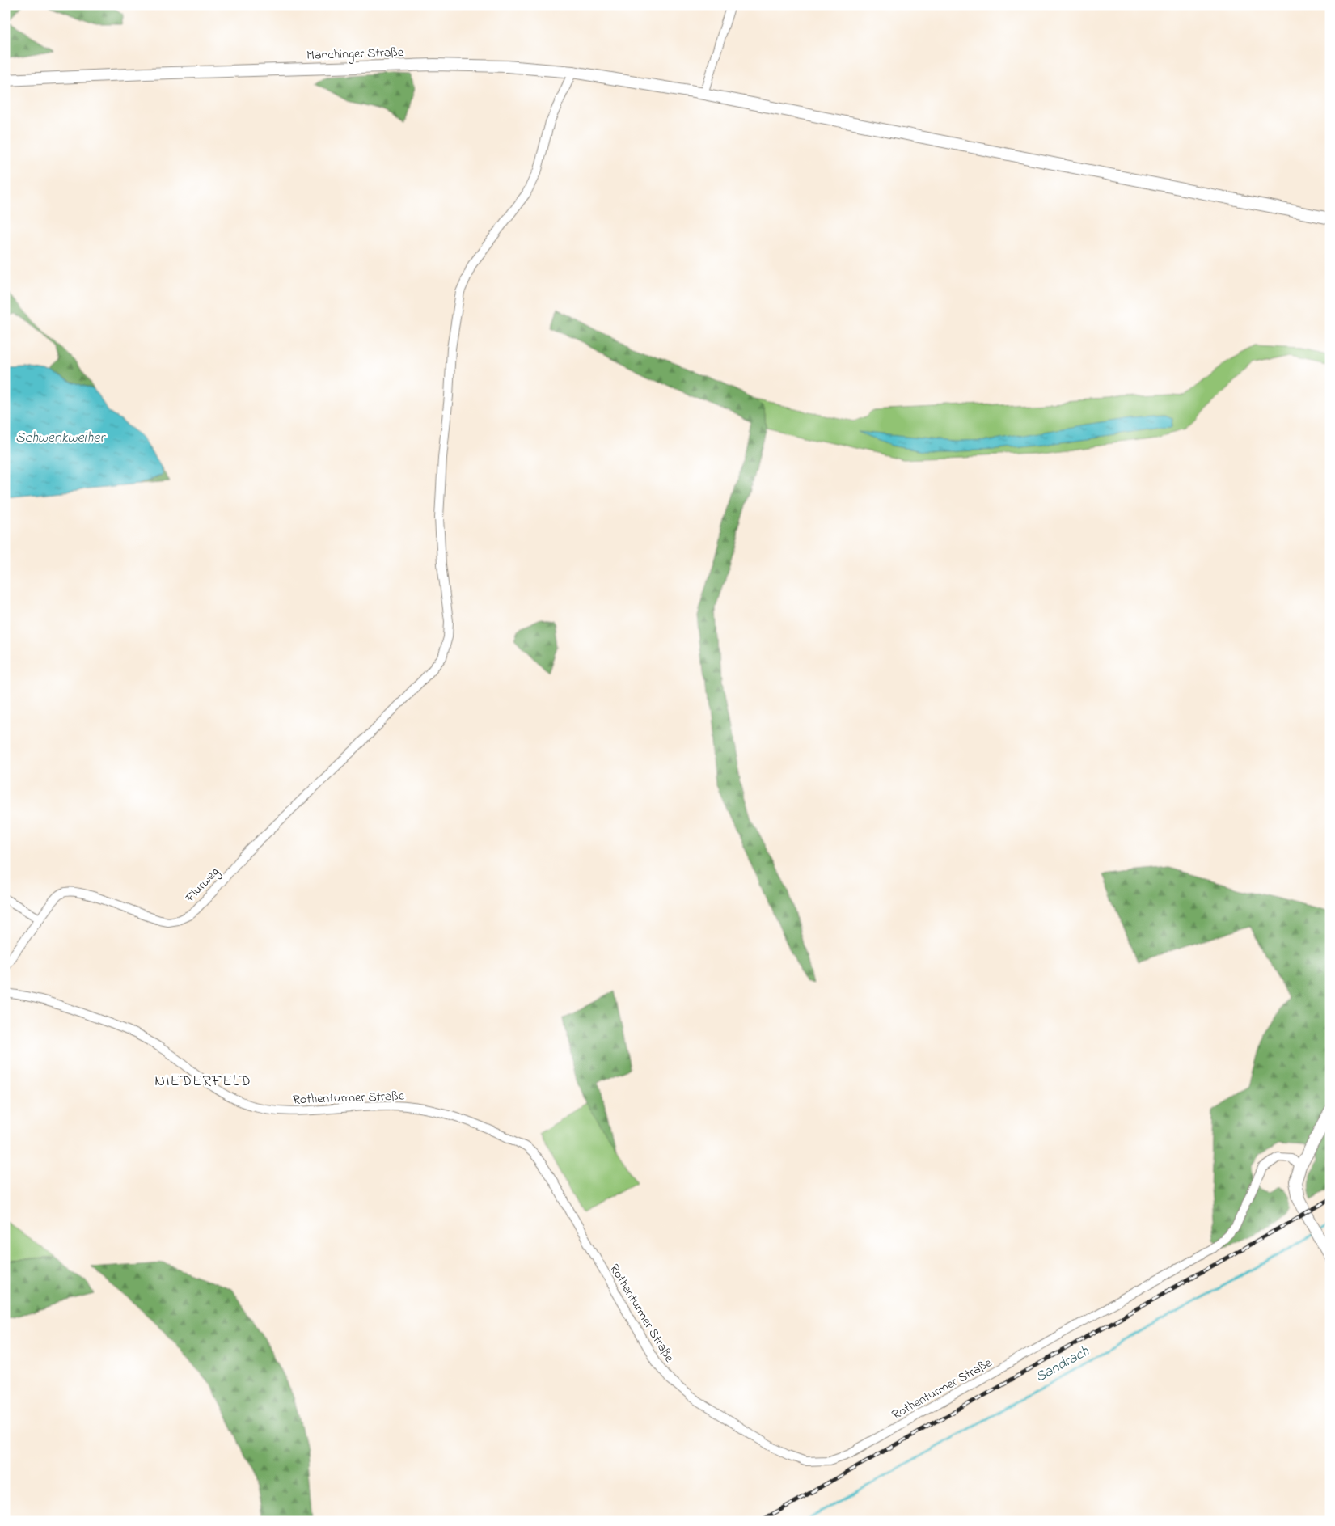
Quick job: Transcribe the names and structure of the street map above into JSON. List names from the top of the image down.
{
  "streets": {
    "main road": ["Manchinger Straße"],
    "street": ["Flurweg", "Rothenturmer Straße"]
  },
  "crossings": [
    ["Manchinger Straße", "Flurweg"]
  ],
  "districts": ["NIEDERFELD"],
  "water": ["Schwenkweiher", "Sandrach"]
}
